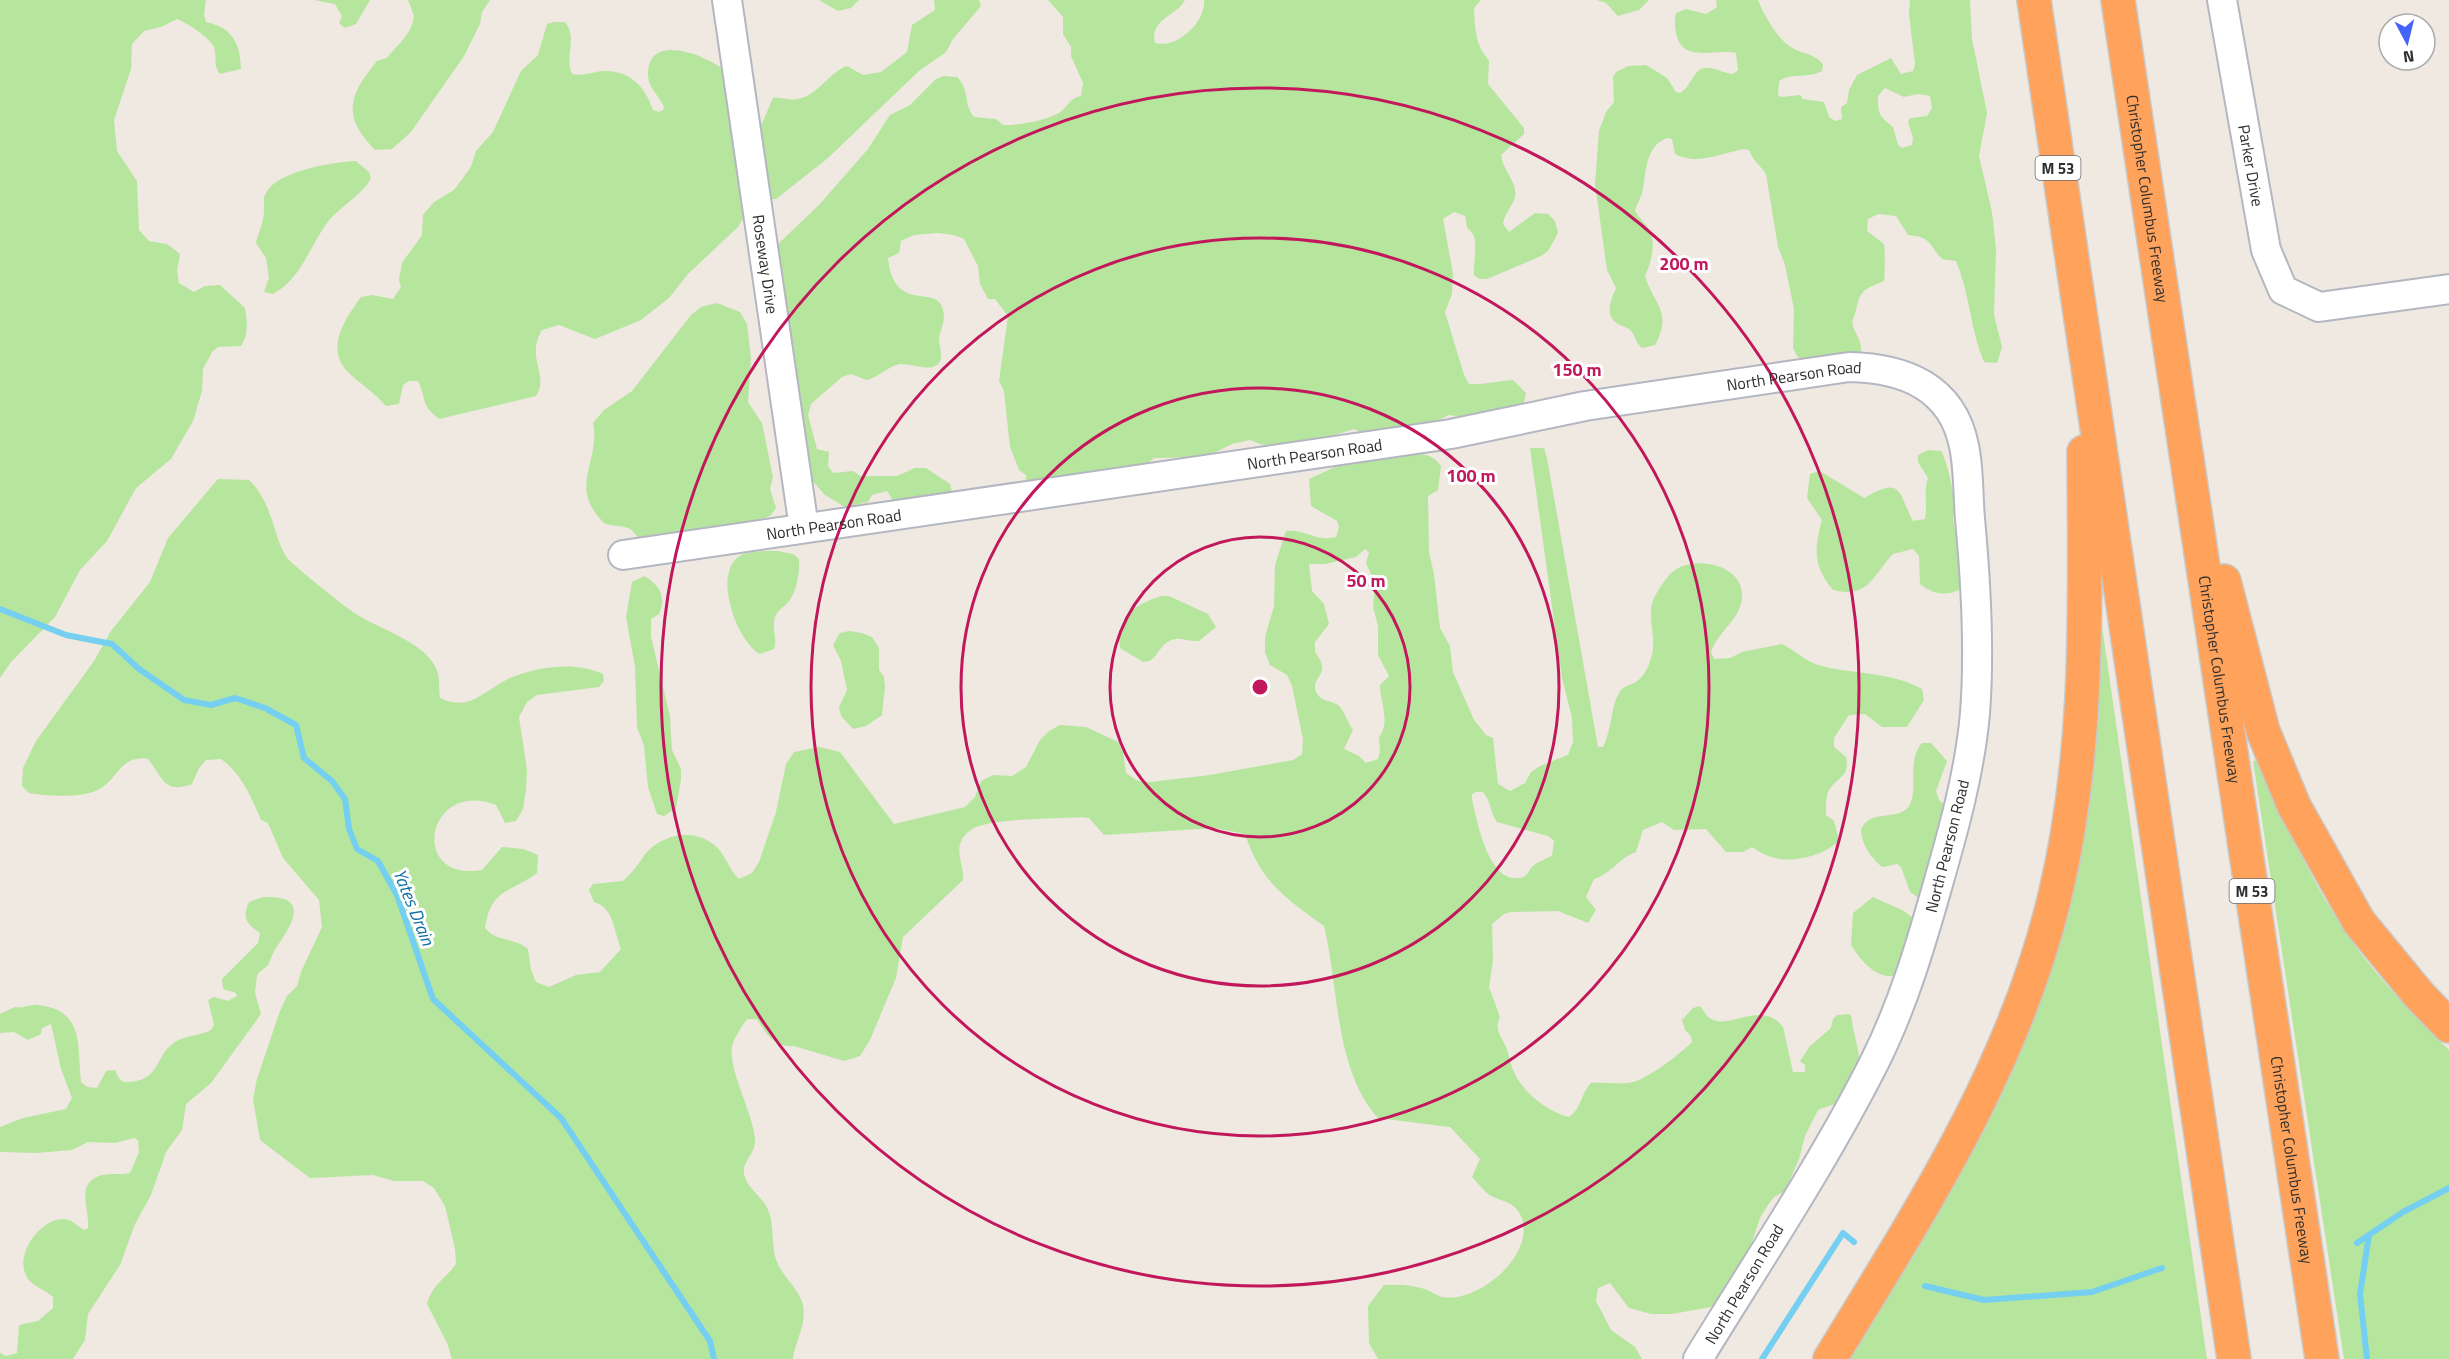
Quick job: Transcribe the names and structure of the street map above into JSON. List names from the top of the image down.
{
  "streets": {
    "highway": ["M 53", "Christopher Columbus Freeway"],
    "street": ["Parker Drive", "Roseway Drive", "North Pearson Road"]
  },
  "crossings": [
    ["Roseway Drive", "North Pearson Road"]
  ],
  "water": ["Yates Drain"],
  "north": "bottom",
  "rings": [
    "200 m",
    "150 m",
    "100 m",
    "50 m"
  ]
}
